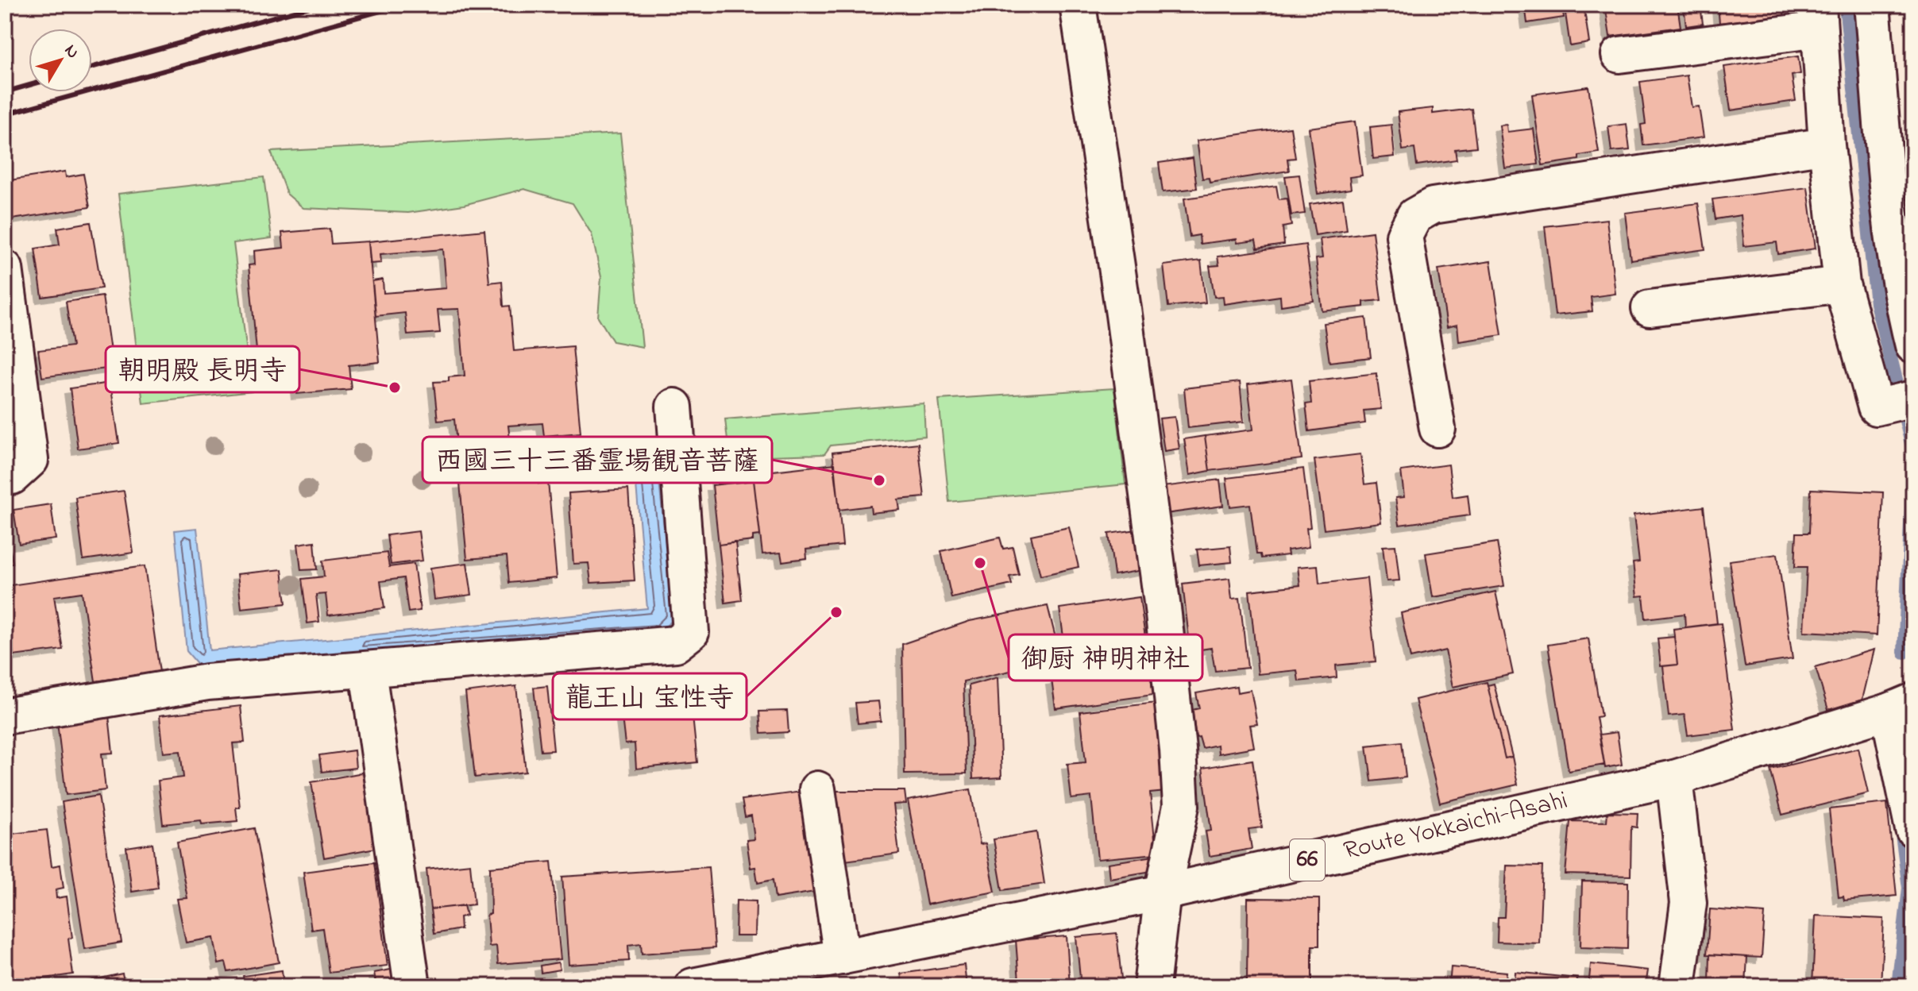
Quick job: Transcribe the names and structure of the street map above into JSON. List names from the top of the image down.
{
  "streets": {
    "street": ["Route Yokkaichi-Asahi", "66"]
  },
  "places": [
    "朝明殿 長明寺",
    "西國三十三番霊場観音菩薩",
    "御厨 神明神社",
    "龍王山 宝性寺"
  ],
  "north": "top right"
}
